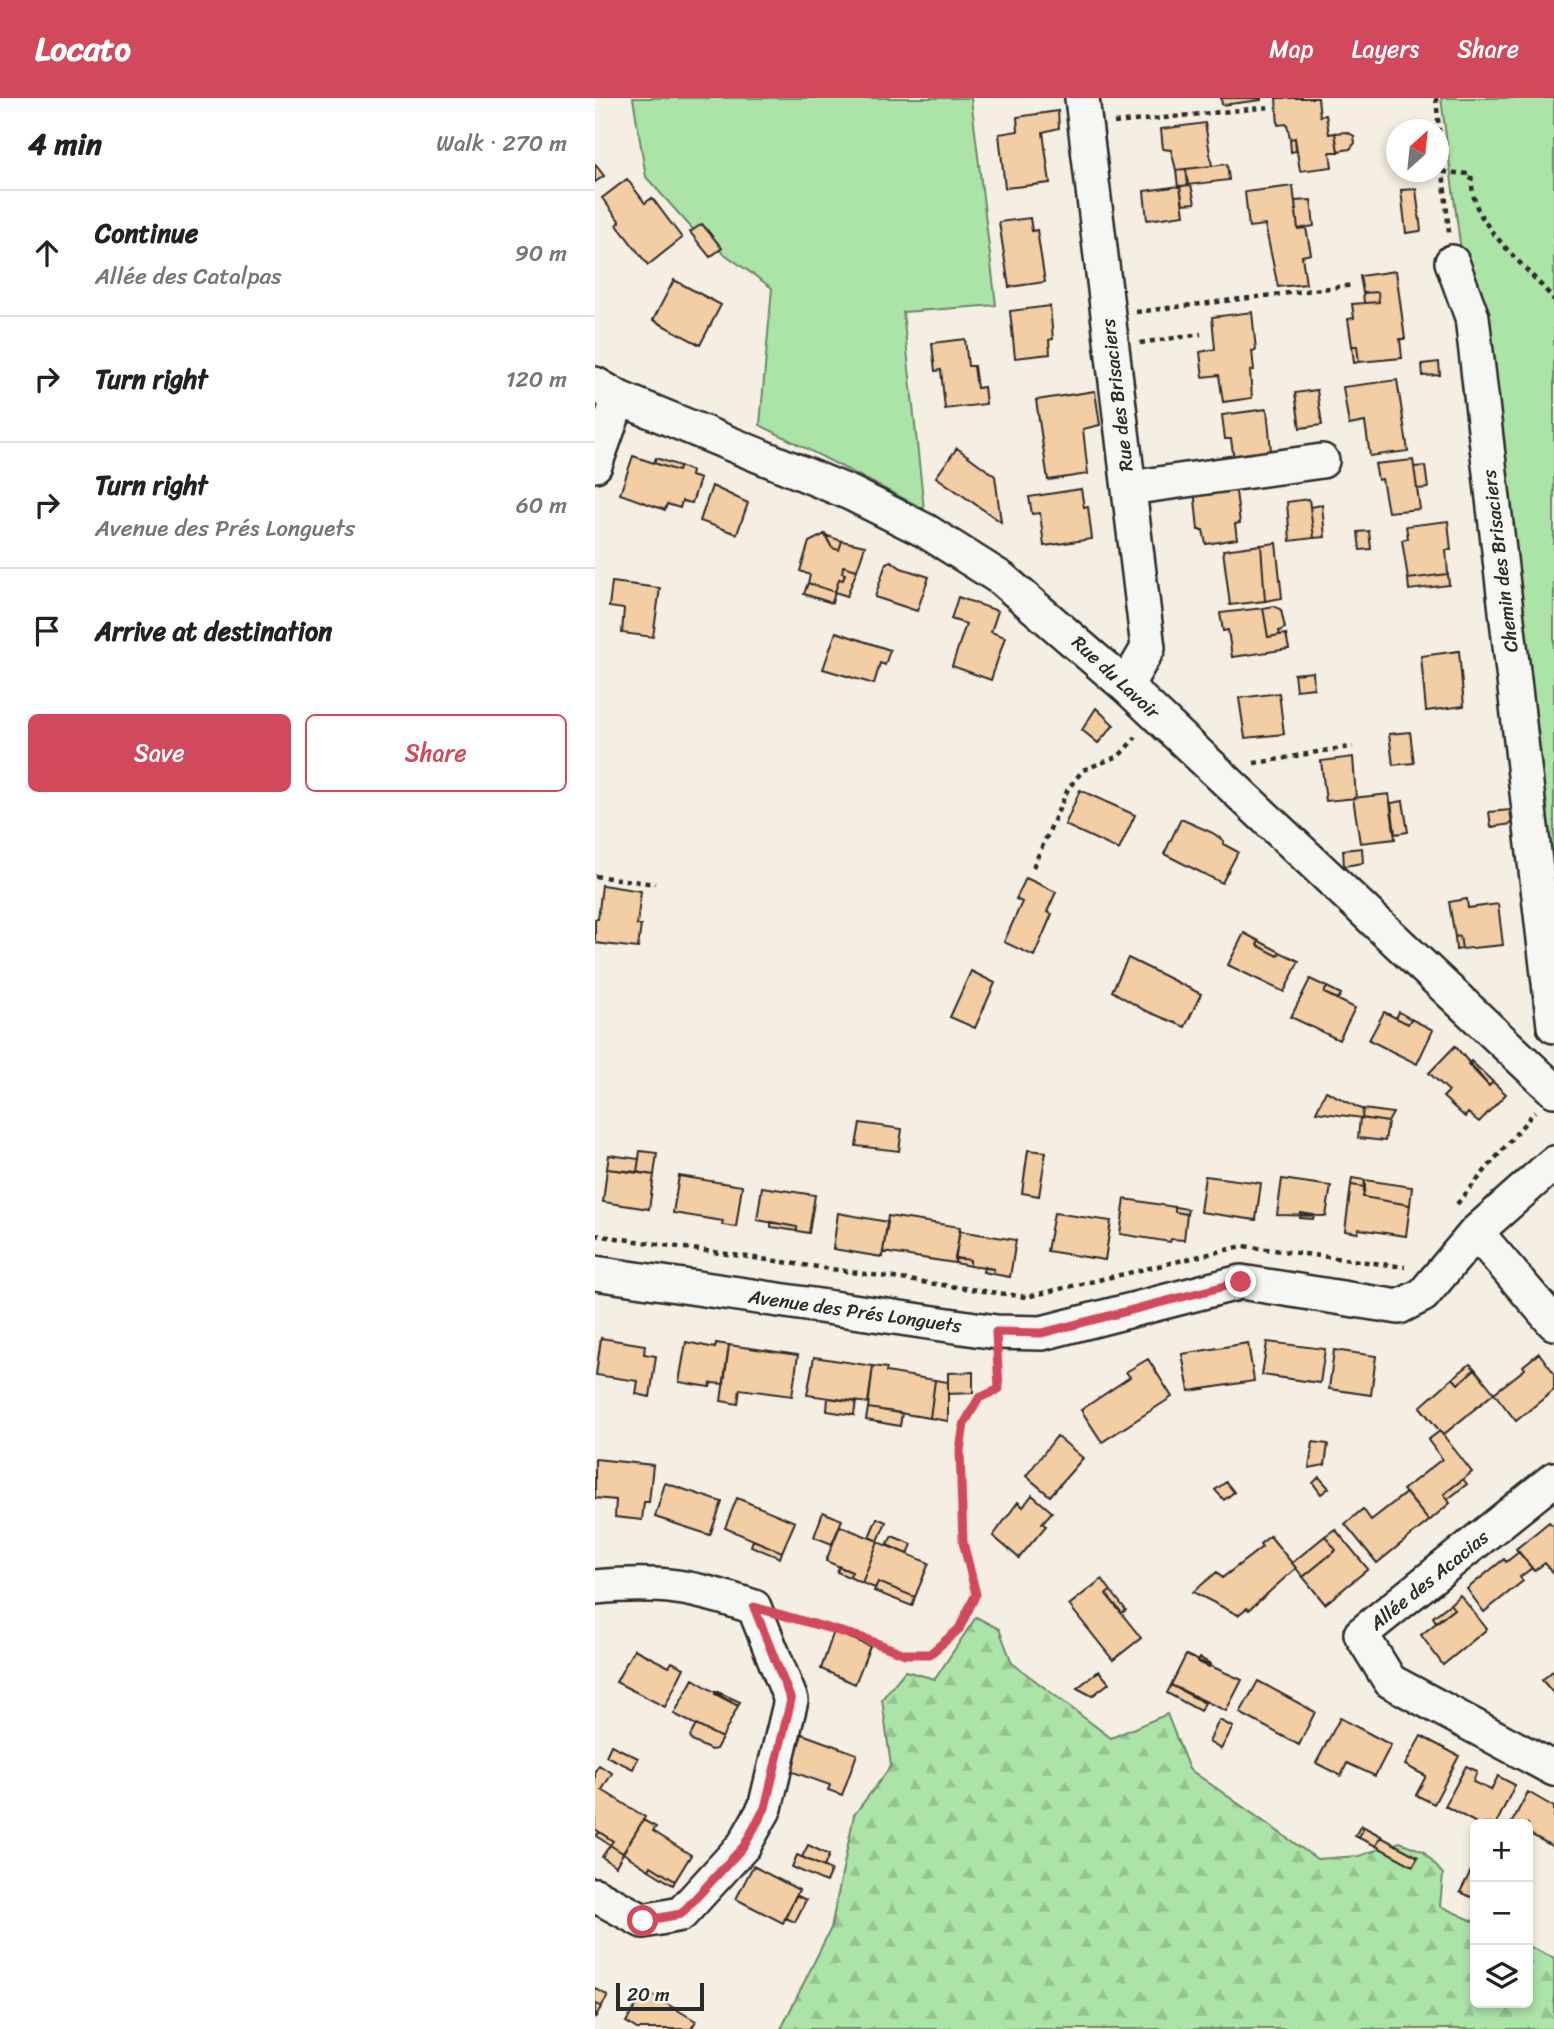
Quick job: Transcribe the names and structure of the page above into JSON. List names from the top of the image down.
{
  "streets": {
    "street": [
      "Rue des Brisaciers",
      "Chemin des Brisaciers",
      "Rue du Lavoir",
      "Avenue des Prés Longuets",
      "Allée des Acacias"
    ]
  },
  "crossings": [
    ["Rue des Brisaciers", "Rue du Lavoir"]
  ],
  "scale_bar": "20 m",
  "north": "top right",
  "page": {
    "header": "Locato",
    "nav": ["Map", "Layers", "Share"],
    "heading": ["4 min", "Walk · 270 m"],
    "list": [
      ["Continue", "Allée des Catalpas", "90 m"],
      ["Turn right", "120 m"],
      ["Turn right", "Avenue des Prés Longuets", "60 m"],
      "Arrive at destination"
    ],
    "buttons": ["Save", "Share"],
    "map_buttons": ["+", "−"],
    "scale": "20 m"
  }
}
